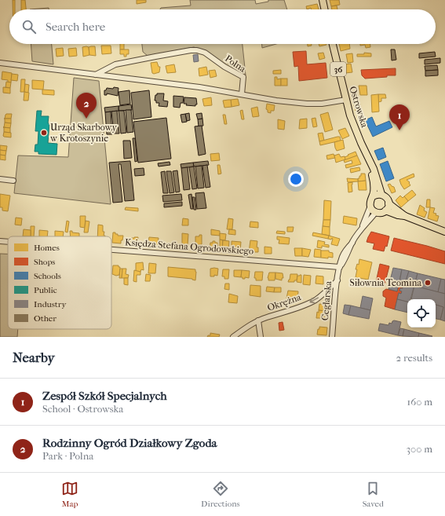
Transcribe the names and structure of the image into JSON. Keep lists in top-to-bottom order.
{
  "streets": {
    "main road": ["36", "Ostrowska"],
    "street": [
      "Polna",
      "Księdza Stefana Ogrodowskiego",
      "Ceglarska",
      "Okrężna"
    ]
  },
  "crossings": [
    ["36", "Ostrowska"],
    ["36", "Ceglarska"],
    ["Ostrowska", "Ceglarska"],
    ["Księdza Stefana Ogrodowskiego", "Ceglarska"],
    ["Ceglarska", "Okrężna"]
  ],
  "one_way": ["Okrężna"],
  "places": ["Urząd Skarbowy w Krotoszynie", "Siłownia Teomina"],
  "legend": [
    "Homes",
    "Shops",
    "Schools",
    "Public",
    "Industry",
    "Other"
  ],
  "page": {
    "search": "Search here",
    "pins": ["2", "1"],
    "heading": ["Nearby", "2 results"],
    "list": [
      {
        "mark": "1",
        "name": "Zespół Szkół Specjalnych",
        "note": "School · Ostrowska",
        "value": "160 m"
      },
      {
        "mark": "2",
        "name": "Rodzinny Ogród Działkowy Zgoda",
        "note": "Park · Polna",
        "value": "300 m"
      }
    ],
    "nav": ["Map", "Directions", "Saved"]
  }
}
